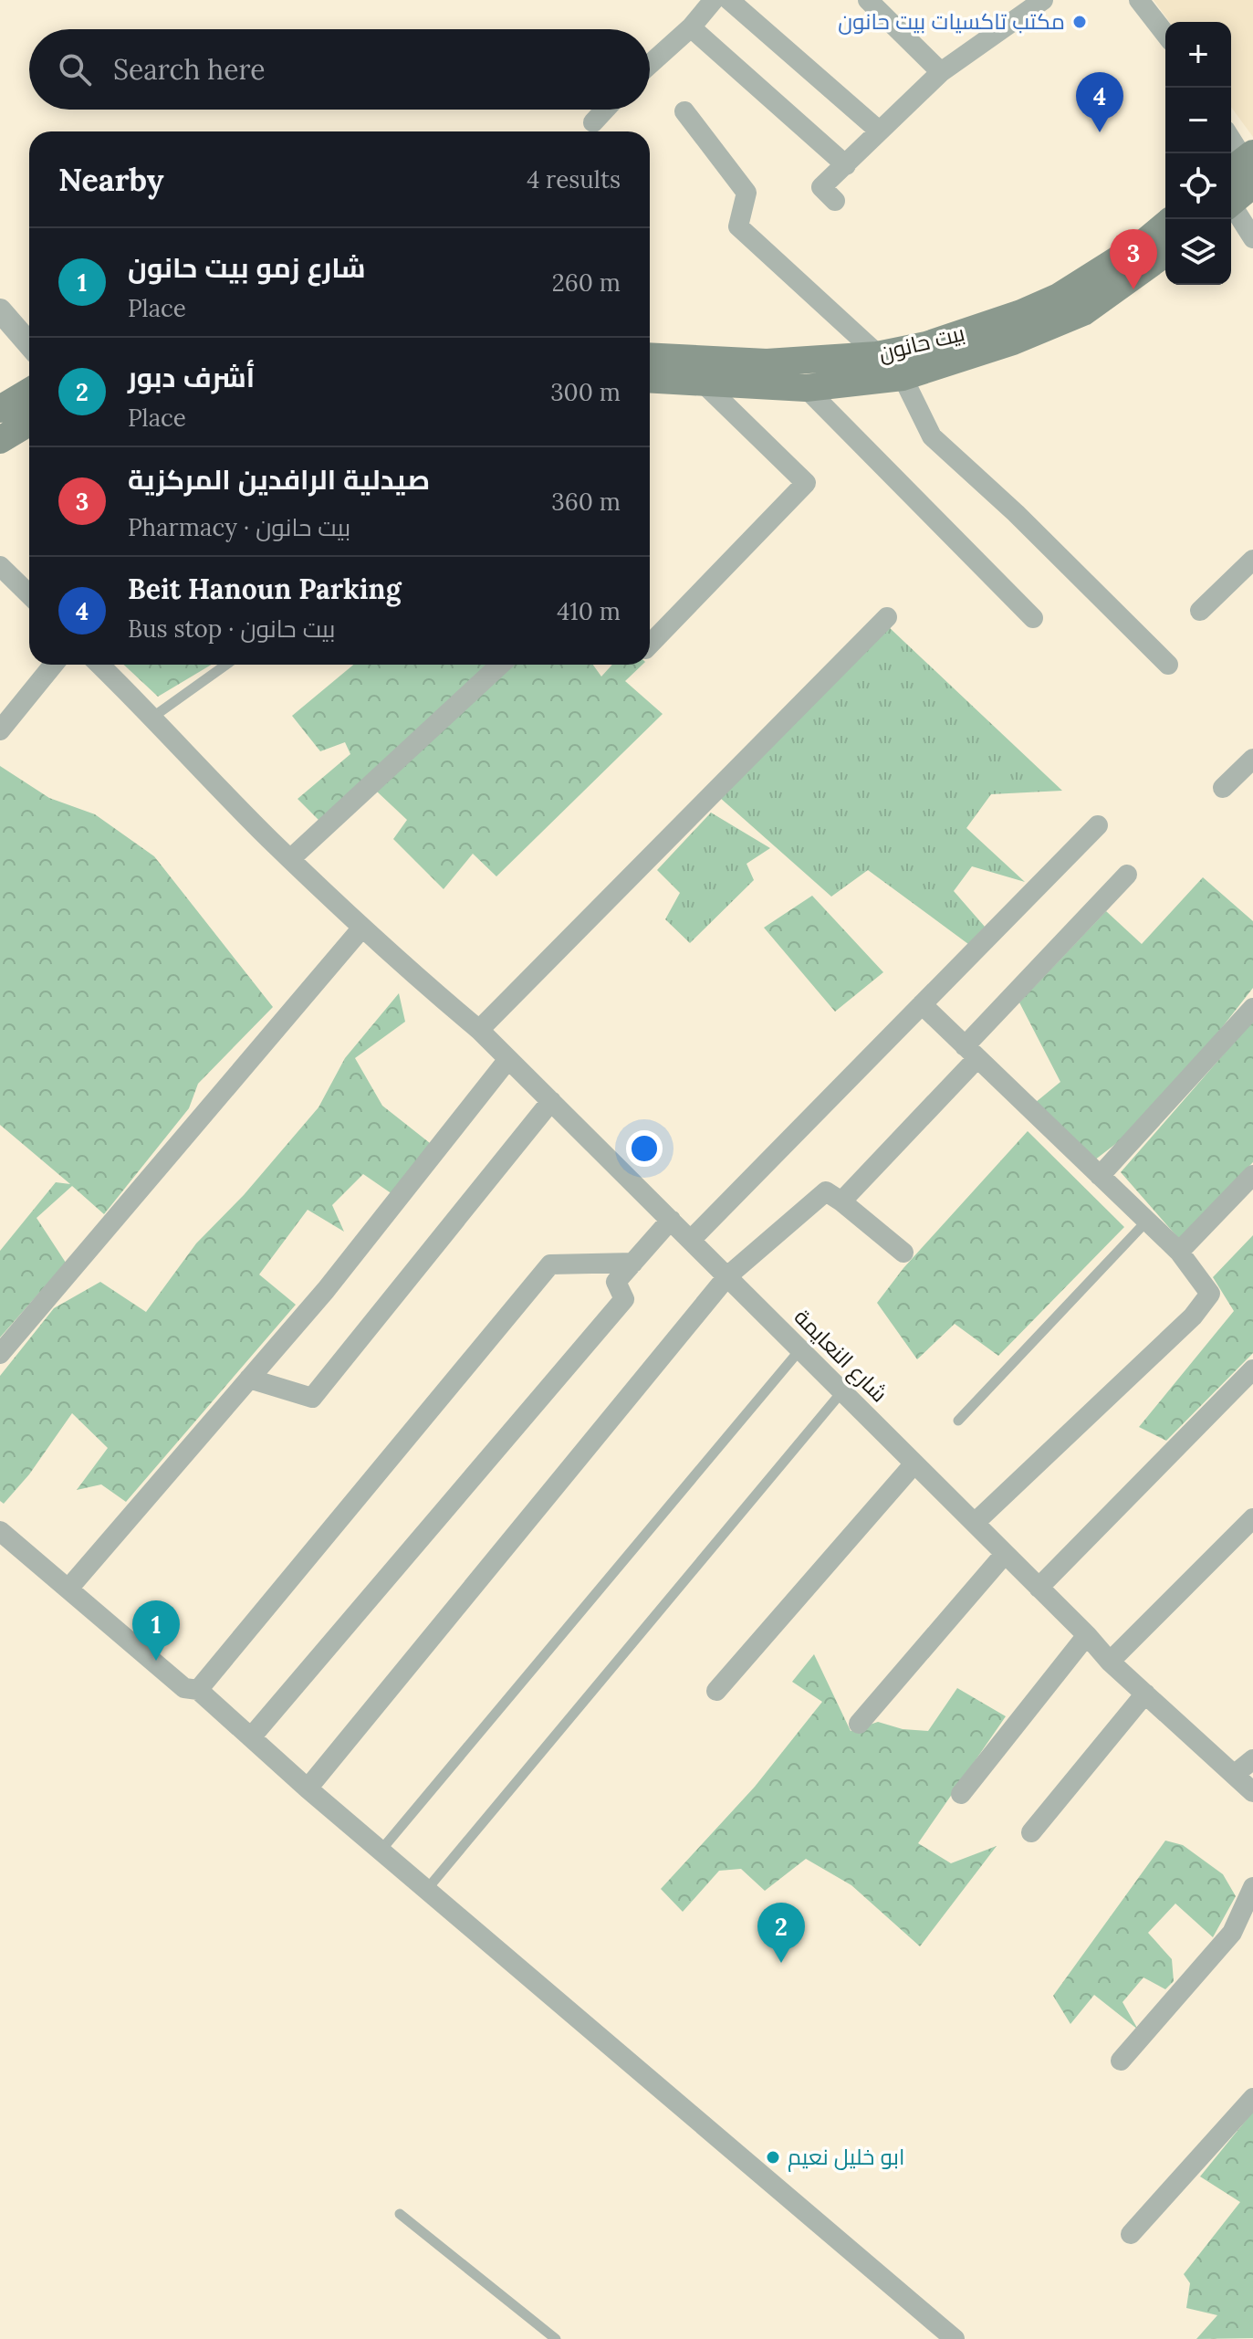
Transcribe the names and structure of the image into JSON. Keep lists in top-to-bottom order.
{
  "streets": {
    "main road": ["بيت حانون"],
    "street": ["شارع النعايمة"]
  },
  "places": ["مكتب تاكسيات بيت حانون", "ابو خليل نعيم"],
  "page": {
    "map_buttons": ["+", "−"],
    "search": "Search here",
    "pins": [
      "4",
      "3",
      "1",
      "2"
    ],
    "heading": ["Nearby", "4 results"],
    "list": [
      {
        "mark": "1",
        "name": "شارع زمو بيت حانون",
        "note": "Place",
        "value": "260 m"
      },
      {
        "mark": "2",
        "name": "أشرف دبور",
        "note": "Place",
        "value": "300 m"
      },
      {
        "mark": "3",
        "name": "صيدلية الرافدين المركزية",
        "note": "Pharmacy · بيت حانون",
        "value": "360 m"
      },
      {
        "mark": "4",
        "name": "Beit Hanoun Parking",
        "note": "Bus stop · بيت حانون",
        "value": "410 m"
      }
    ]
  }
}
